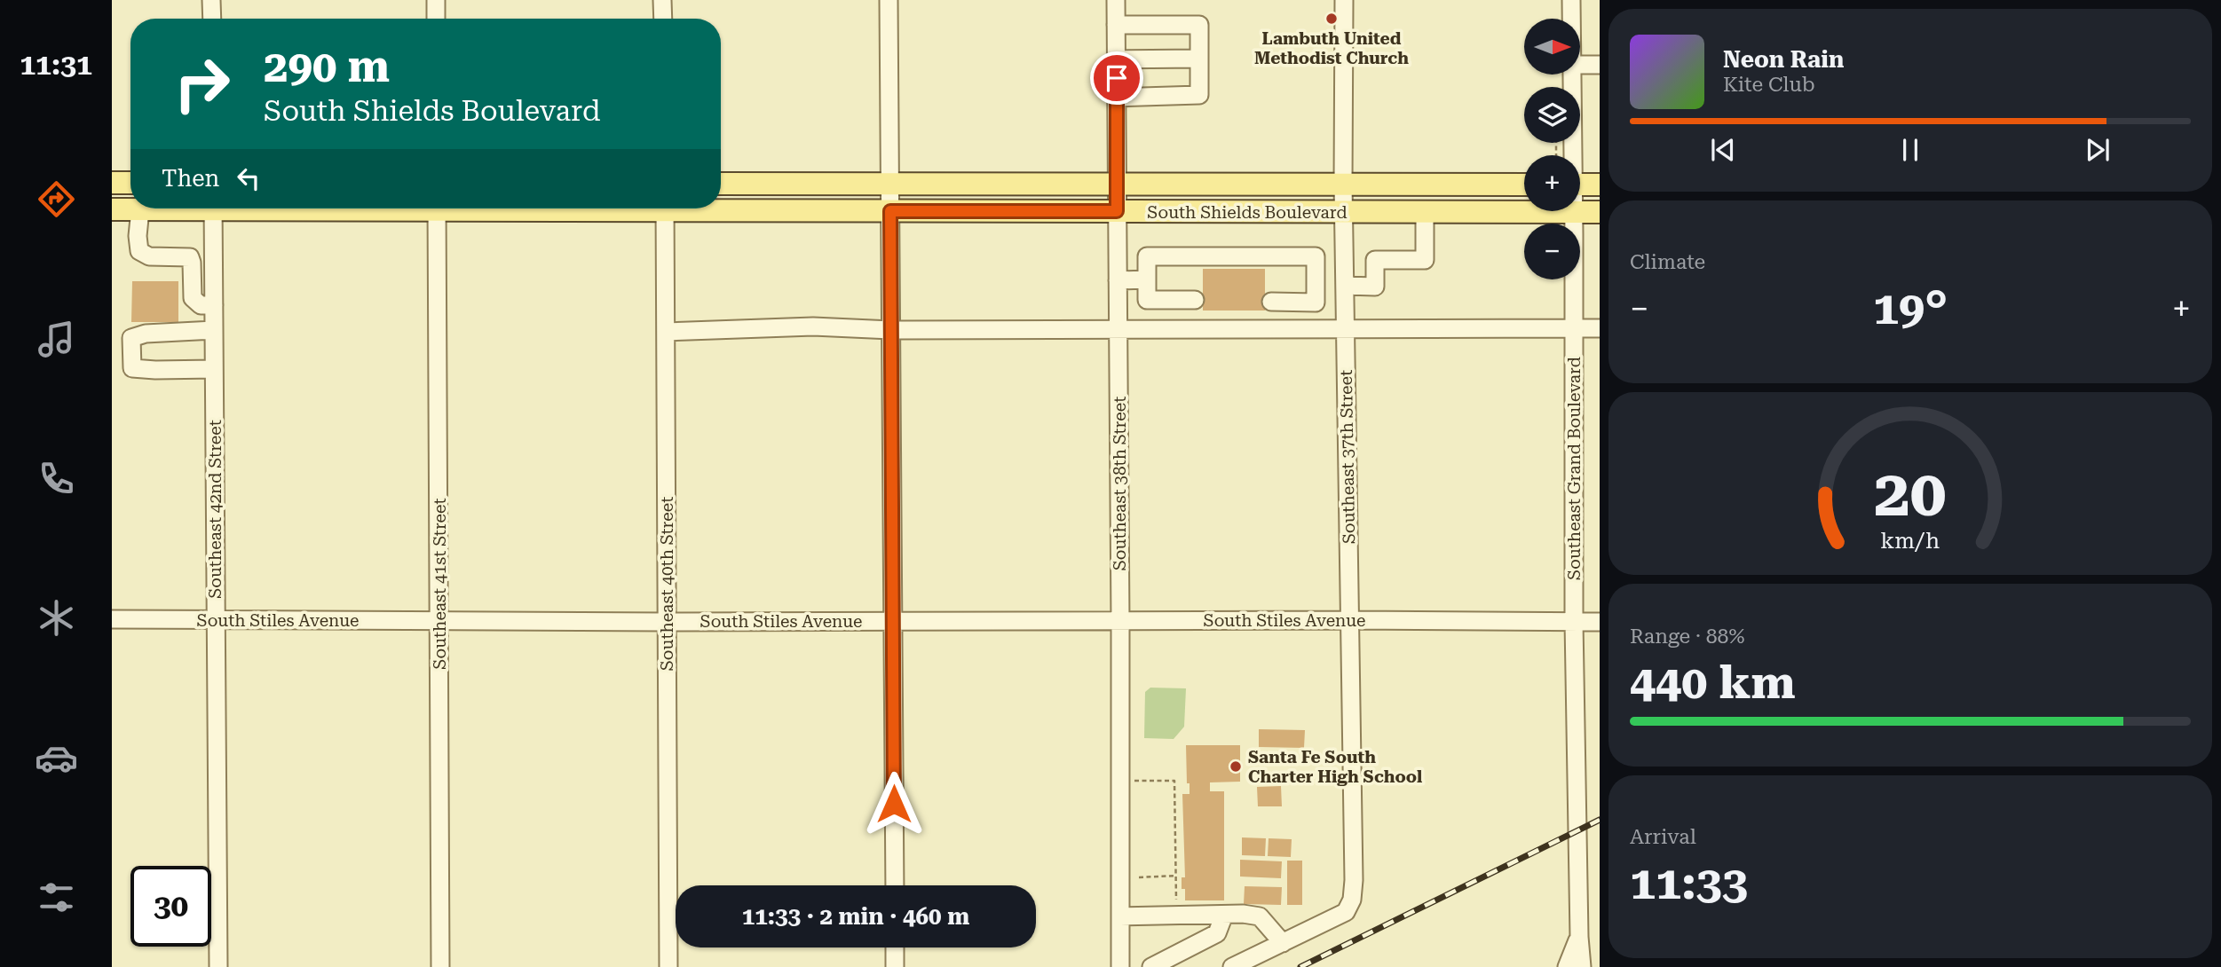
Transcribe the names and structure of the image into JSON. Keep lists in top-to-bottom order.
{
  "streets": {
    "main road": ["South Shields Boulevard"],
    "street": [
      "Southeast 37th Street",
      "Southeast Grand Boulevard",
      "Southeast 38th Street",
      "Southeast 42nd Street",
      "Southeast 41st Street",
      "Southeast 40th Street",
      "South Stiles Avenue"
    ]
  },
  "crossings": [
    ["South Shields Boulevard", "Southeast 37th Street"],
    ["South Shields Boulevard", "Southeast Grand Boulevard"],
    ["South Shields Boulevard", "Southeast 38th Street"],
    ["Southeast 37th Street", "South Stiles Avenue"],
    ["Southeast Grand Boulevard", "South Stiles Avenue"],
    ["Southeast 38th Street", "South Stiles Avenue"],
    ["Southeast 42nd Street", "South Stiles Avenue"],
    ["Southeast 41st Street", "South Stiles Avenue"],
    ["Southeast 40th Street", "South Stiles Avenue"]
  ],
  "places": ["Lambuth United Methodist Church", "Santa Fe South Charter High School"],
  "north": "right",
  "page": {
    "tabs": "11:31",
    "map_buttons": ["+", "−"],
    "turn": ["290 m", "South Shields Boulevard"],
    "song": ["Neon Rain", "Kite Club"],
    "then": "Then",
    "tile": [
      "Climate",
      ["Range · 88%", "440 km"],
      ["Arrival", "11:33"]
    ],
    "heat": ["−", "19°", "+"],
    "limit": "30",
    "trip": "11:33 · 2 min · 460 m",
    "gauge": ["20", "km/h"]
  }
}
